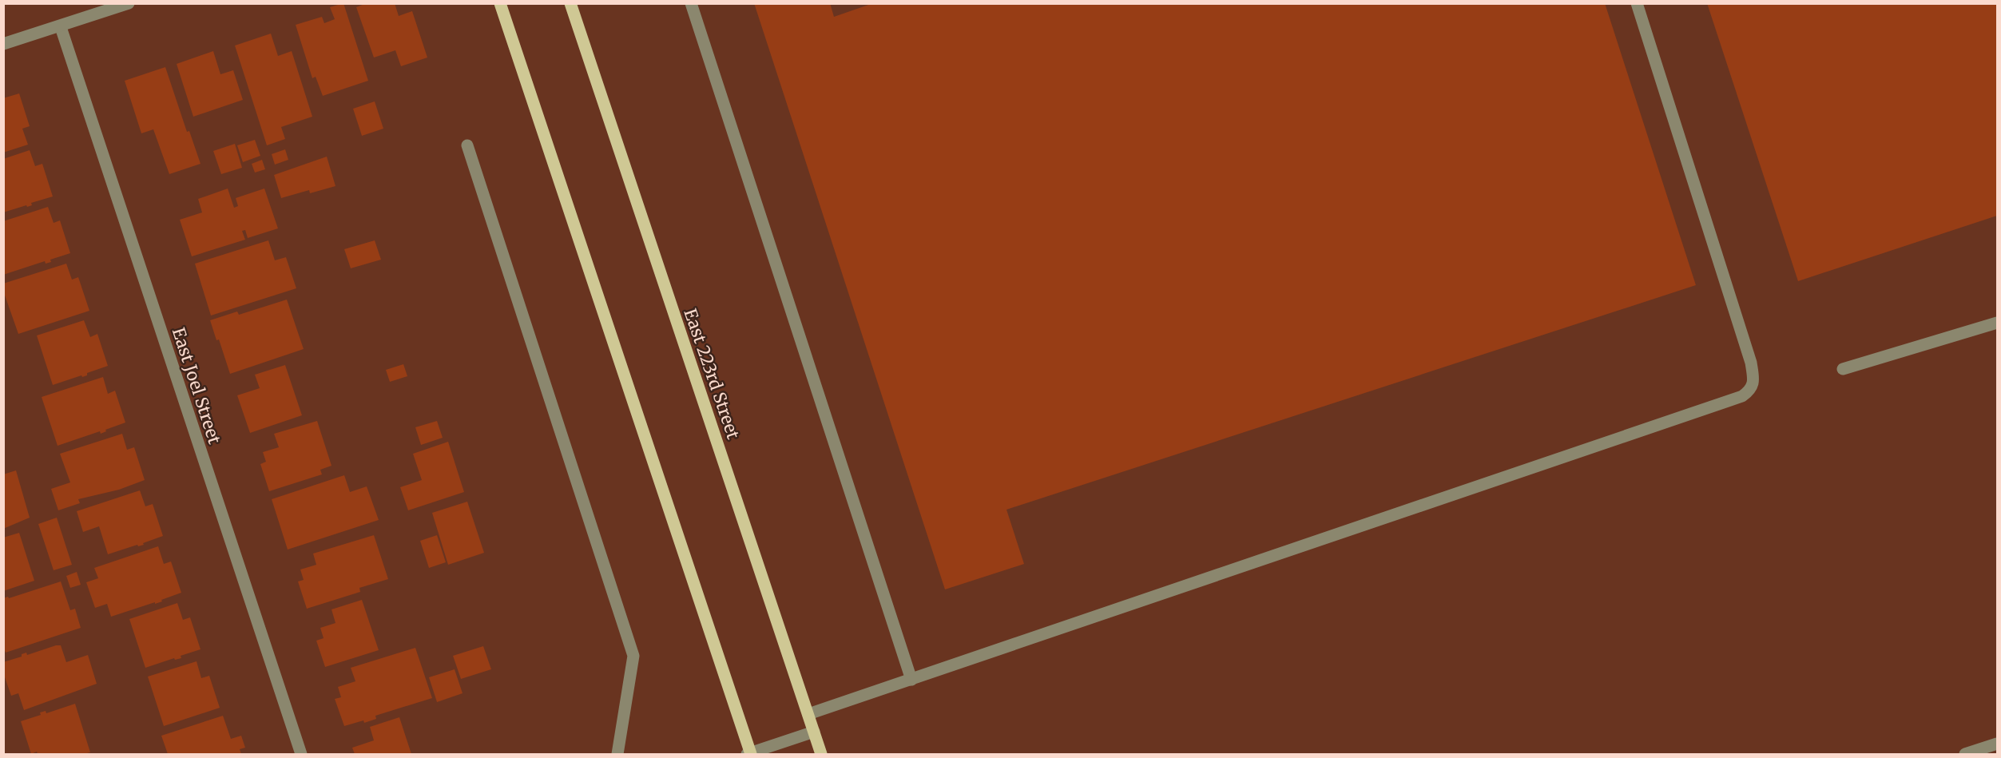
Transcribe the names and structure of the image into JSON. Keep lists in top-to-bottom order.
{
  "streets": {
    "main road": ["East 223rd Street"],
    "street": ["East Joel Street"]
  }
}
